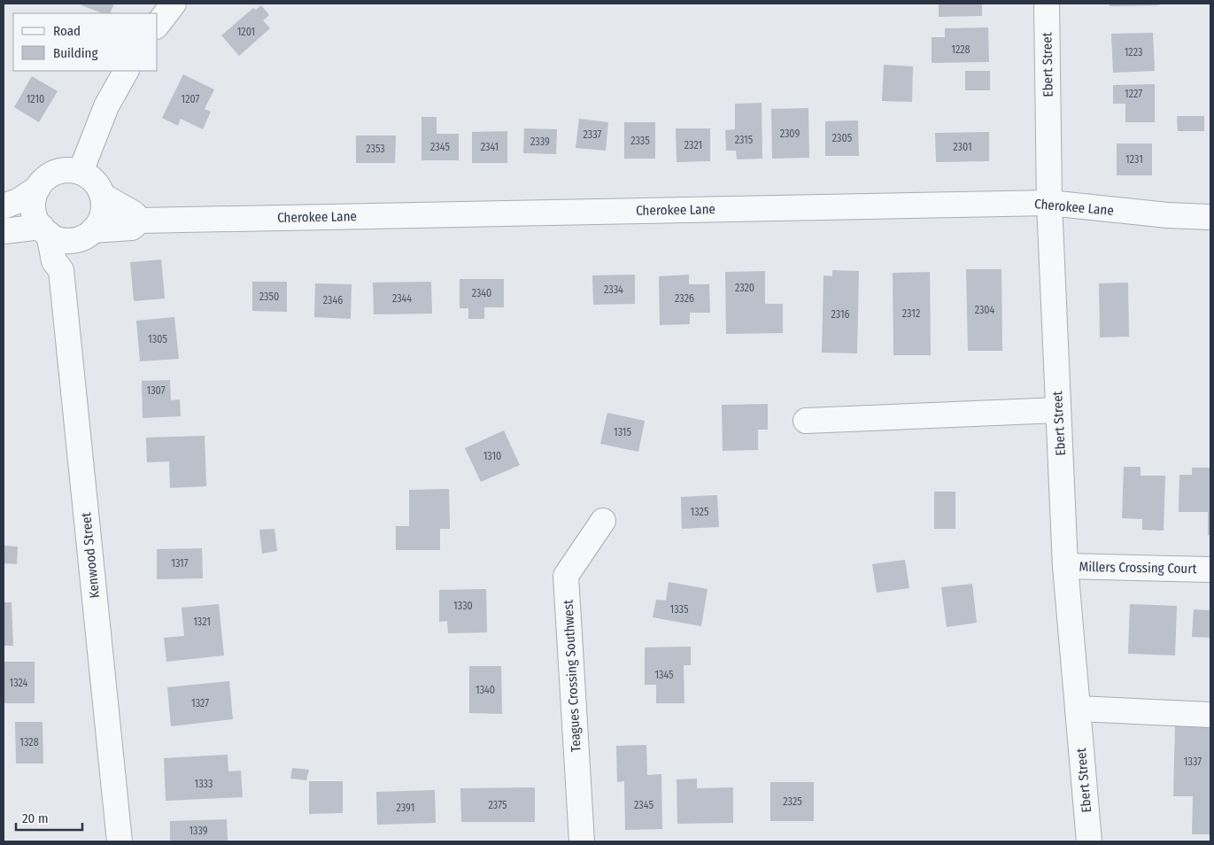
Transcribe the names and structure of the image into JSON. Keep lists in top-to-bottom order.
{
  "streets": {
    "street": [
      "Ebert Street",
      "Cherokee Lane",
      "Kenwood Street",
      "Millers Crossing Court",
      "Teagues Crossing Southwest"
    ]
  },
  "crossings": [
    ["Ebert Street", "Cherokee Lane"],
    ["Ebert Street", "Millers Crossing Court"],
    ["Cherokee Lane", "Kenwood Street"]
  ],
  "house_numbers": [
    "1201",
    "1228",
    "1223",
    "1227",
    "1210",
    "1207",
    "2309",
    "2337",
    "2305",
    "2315",
    "2335",
    "2339",
    "2321",
    "2345",
    "2341",
    "2301",
    "2353",
    "1231",
    "2320",
    "2334",
    "2340",
    "2350",
    "2344",
    "2326",
    "2346",
    "2304",
    "2312",
    "2316",
    "1305",
    "1307",
    "1315",
    "1310",
    "1325",
    "1317",
    "1330",
    "1335",
    "1321",
    "1345",
    "1324",
    "1340",
    "1327",
    "1328",
    "1337",
    "1333",
    "2325",
    "2375",
    "2345",
    "2391",
    "1339"
  ],
  "legend": ["Road", "Building"],
  "scale_bar": "20 m"
}
